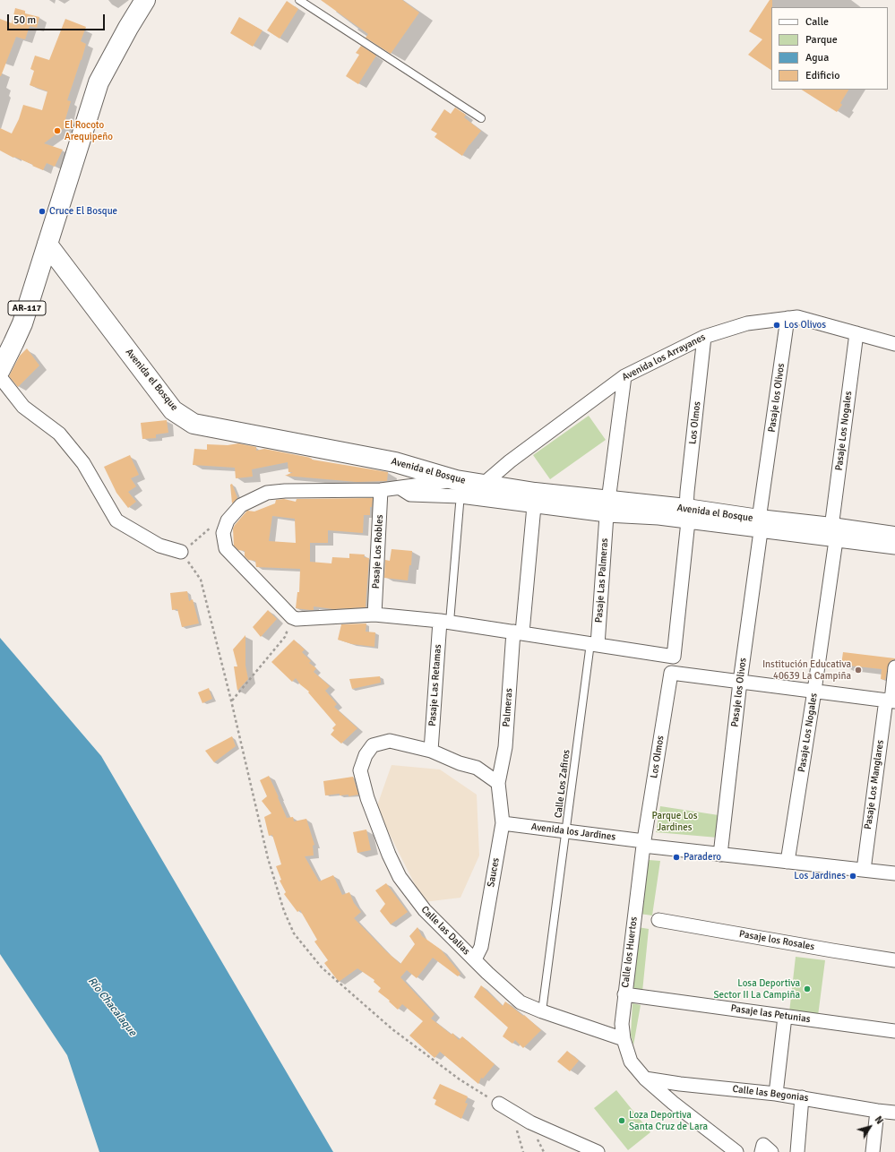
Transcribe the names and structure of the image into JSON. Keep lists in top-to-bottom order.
{
  "streets": {
    "street": [
      "AR-117",
      "Avenida los Arrayanes",
      "Avenida el Bosque",
      "Pasaje los Olivos",
      "Los Olmos",
      "Pasaje Los Nogales",
      "Pasaje Los Robles",
      "Pasaje Las Palmeras",
      "Pasaje Las Retamas",
      "Palmeras",
      "Pasaje Los Manglares",
      "Avenida los Jardines",
      "Sauces",
      "Calle las Dalias",
      "Pasaje los Rosales",
      "Calle los Huertos",
      "Pasaje las Petunias",
      "Calle las Begonias"
    ],
    "lane": ["Calle Los Zafiros"]
  },
  "crossings": [
    ["AR-117", "Avenida el Bosque"],
    ["Avenida los Arrayanes", "Avenida el Bosque"],
    ["Avenida los Arrayanes", "Pasaje los Olivos"],
    ["Avenida los Arrayanes", "Los Olmos"],
    ["Avenida los Arrayanes", "Pasaje Los Nogales"],
    ["Avenida los Arrayanes", "Pasaje Las Palmeras"],
    ["Avenida el Bosque", "Pasaje los Olivos"],
    ["Avenida el Bosque", "Los Olmos"],
    ["Avenida el Bosque", "Pasaje Los Nogales"],
    ["Avenida el Bosque", "Pasaje Las Palmeras"],
    ["Pasaje los Olivos", "Los Olmos"],
    ["Pasaje los Olivos", "Avenida los Jardines"],
    ["Los Olmos", "Pasaje Las Palmeras"],
    ["Los Olmos", "Calle Los Zafiros"],
    ["Los Olmos", "Avenida los Jardines"],
    ["Los Olmos", "Calle los Huertos"],
    ["Pasaje Los Nogales", "Avenida los Jardines"],
    ["Pasaje Las Palmeras", "Calle Los Zafiros"],
    ["Pasaje Las Retamas", "Calle las Dalias"],
    ["Palmeras", "Sauces"],
    ["Calle Los Zafiros", "Avenida los Jardines"],
    ["Calle Los Zafiros", "Calle las Dalias"],
    ["Pasaje Los Manglares", "Avenida los Jardines"],
    ["Avenida los Jardines", "Sauces"],
    ["Avenida los Jardines", "Calle los Huertos"],
    ["Sauces", "Calle las Dalias"],
    ["Calle las Dalias", "Calle los Huertos"],
    ["Calle los Huertos", "Pasaje las Petunias"],
    ["Calle los Huertos", "Calle las Begonias"]
  ],
  "water": ["Río Chacalaque"],
  "parks": ["Parque Los Jardines"],
  "places": [
    "El Rocoto Arequipeño",
    "Cruce El Bosque",
    "Los Olivos",
    "Institución Educativa 40639 La Campiña",
    "Paradero",
    "Los Jardines",
    "Losa Deportiva Sector II La Campiña",
    "Loza Deportiva Santa Cruz de Lara"
  ],
  "legend": [
    "Calle",
    "Parque",
    "Agua",
    "Edificio"
  ],
  "scale_bar": "50 m",
  "north": "top right"
}
